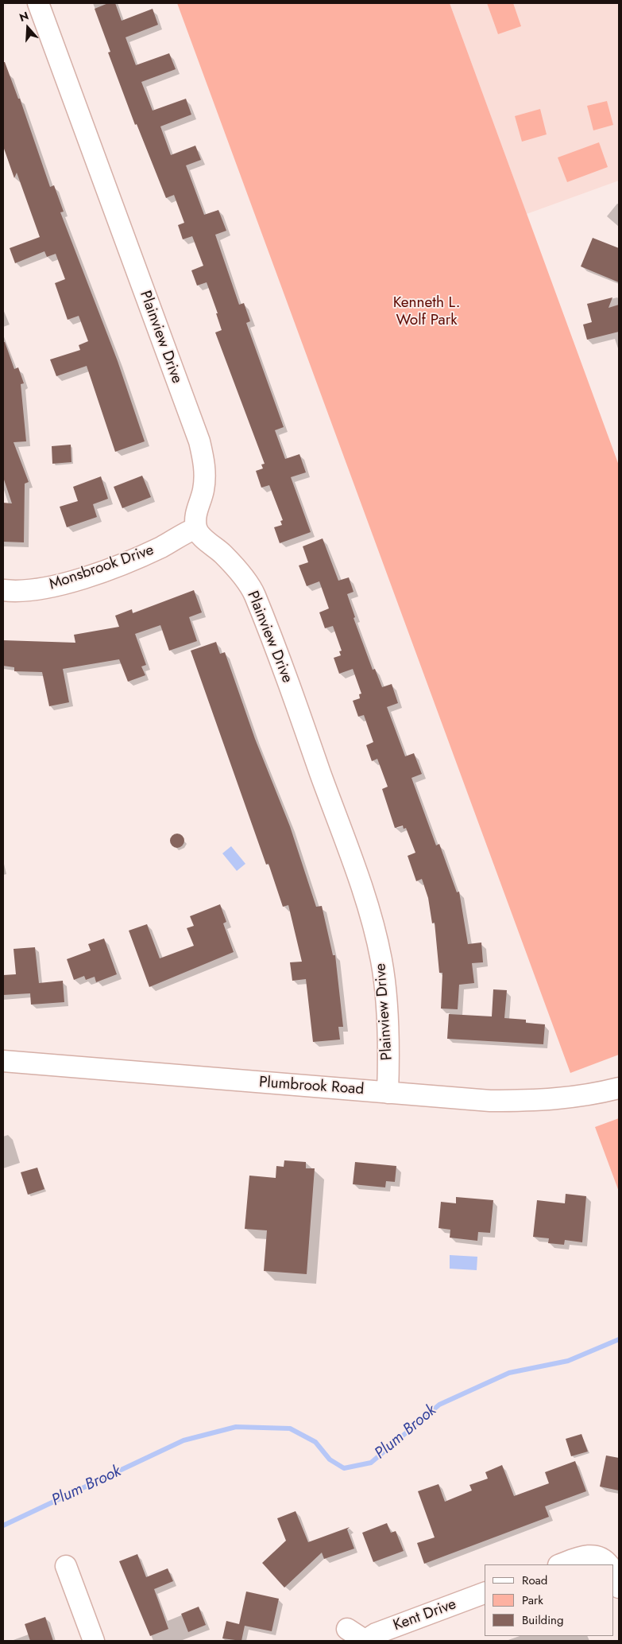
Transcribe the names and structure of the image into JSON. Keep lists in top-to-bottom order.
{
  "streets": {
    "street": [
      "Plainview Drive",
      "Monsbrook Drive",
      "Plumbrook Road",
      "Kent Drive"
    ]
  },
  "crossings": [
    ["Plainview Drive", "Monsbrook Drive"],
    ["Plainview Drive", "Plumbrook Road"]
  ],
  "water": ["Plum Brook"],
  "parks": ["Kenneth L. Wolf Park"],
  "legend": ["Road", "Park", "Building"],
  "north": "top"
}
